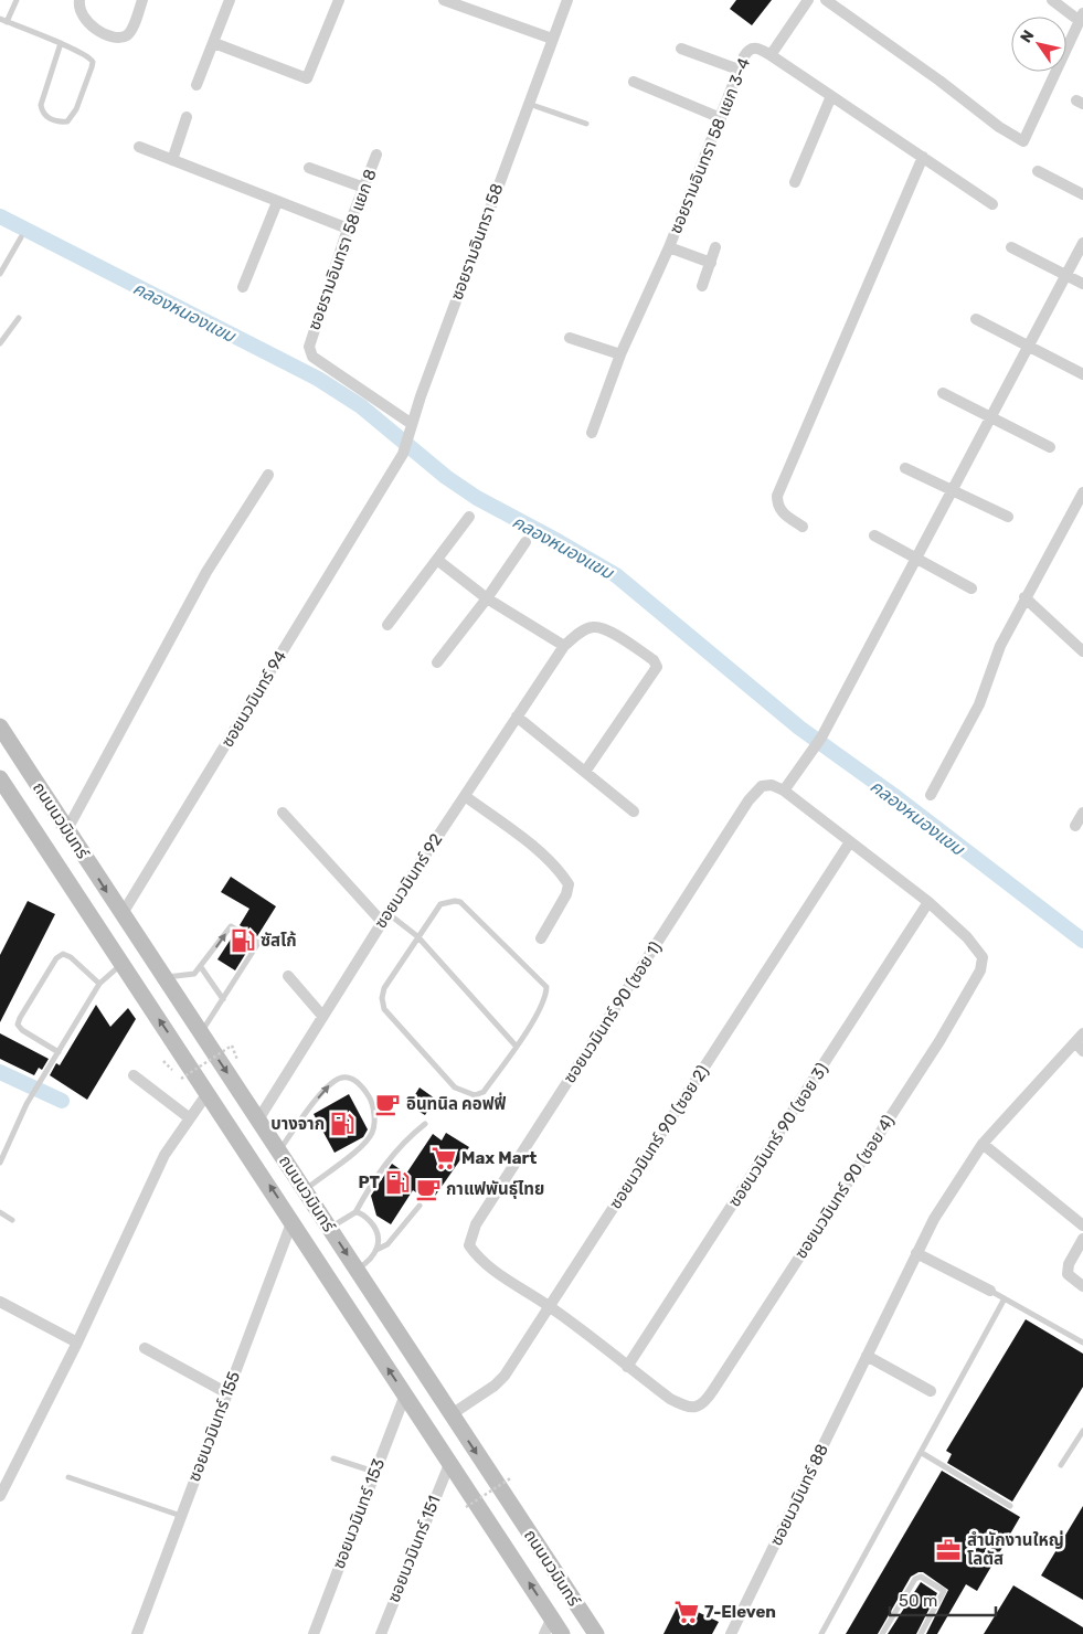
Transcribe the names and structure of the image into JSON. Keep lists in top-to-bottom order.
{
  "streets": {
    "main road": ["ถนนนวมินทร์"],
    "street": [
      "ซอยรามอินทรา 58 แยก 3-4",
      "ซอยรามอินทรา 58",
      "ซอยรามอินทรา 58 แยก 8",
      "ซอยนวมินทร์ 94",
      "ซอยนวมินทร์ 92",
      "ซอยนวมินทร์ 90 (ซอย 1)",
      "ซอยนวมินทร์ 90 (ซอย 3)",
      "ซอยนวมินทร์ 90 (ซอย 2)",
      "ซอยนวมินทร์ 90 (ซอย 4)",
      "ซอยนวมินทร์ 155",
      "ซอยนวมินทร์ 88",
      "ซอยนวมินทร์ 153",
      "ซอยนวมินทร์ 151"
    ]
  },
  "crossings": [
    ["ซอยรามอินทรา 58", "ซอยรามอินทรา 58 แยก 8"],
    ["ซอยรามอินทรา 58", "ซอยนวมินทร์ 94"],
    ["ซอยนวมินทร์ 94", "ถนนนวมินทร์"],
    ["ถนนนวมินทร์", "ซอยนวมินทร์ 92"],
    ["ถนนนวมินทร์", "ซอยนวมินทร์ 90 (ซอย 2)"],
    ["ถนนนวมินทร์", "ซอยนวมินทร์ 155"],
    ["ถนนนวมินทร์", "ซอยนวมินทร์ 153"],
    ["ถนนนวมินทร์", "ซอยนวมินทร์ 151"],
    ["ซอยนวมินทร์ 90 (ซอย 1)", "ซอยนวมินทร์ 90 (ซอย 4)"],
    ["ซอยนวมินทร์ 90 (ซอย 3)", "ซอยนวมินทร์ 90 (ซอย 4)"],
    ["ซอยนวมินทร์ 90 (ซอย 2)", "ซอยนวมินทร์ 90 (ซอย 4)"]
  ],
  "water": ["คลองหนองแขม"],
  "places": {
    "fuel station": ["ซัสโก้", "บางจาก", "PT"],
    "cafe": ["อินทนิล คอฟฟี่", "กาแฟพันธุ์ไทย"],
    "supermarket": ["Max Mart", "7-Eleven"],
    "office": ["สำนักงานใหญ่ โลตัส"]
  },
  "scale_bar": "50 m",
  "north": "top left"
}
